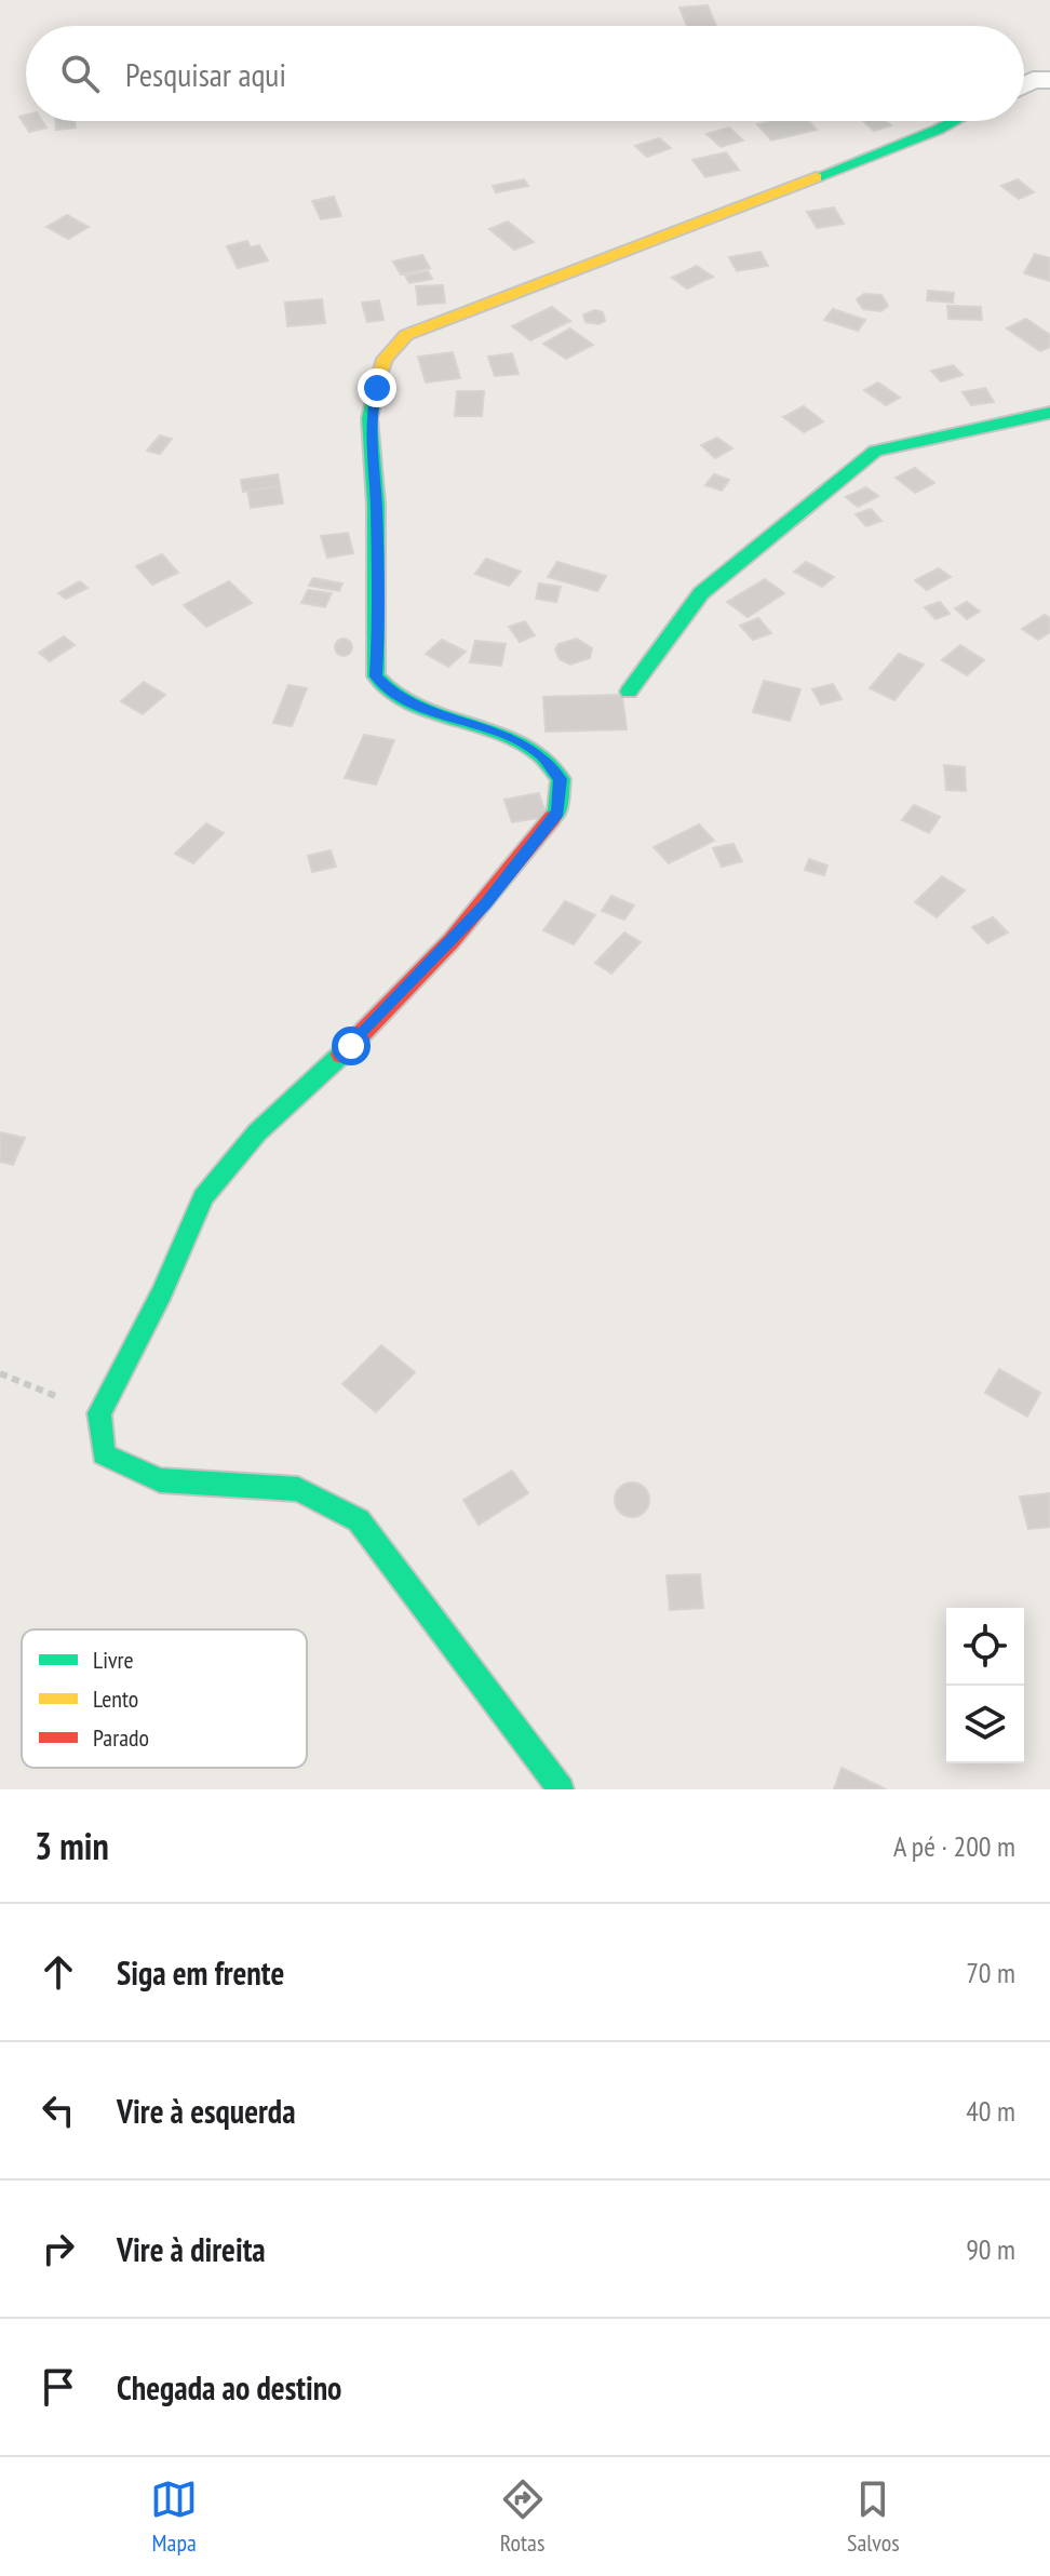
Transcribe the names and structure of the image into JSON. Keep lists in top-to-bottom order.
{
  "legend": ["Livre", "Lento", "Parado"],
  "page": {
    "search": "Pesquisar aqui",
    "heading": ["3 min", "A pé · 200 m"],
    "list": [
      ["Siga em frente", "70 m"],
      ["Vire à esquerda", "40 m"],
      ["Vire à direita", "90 m"],
      "Chegada ao destino"
    ],
    "nav": ["Mapa", "Rotas", "Salvos"]
  }
}
